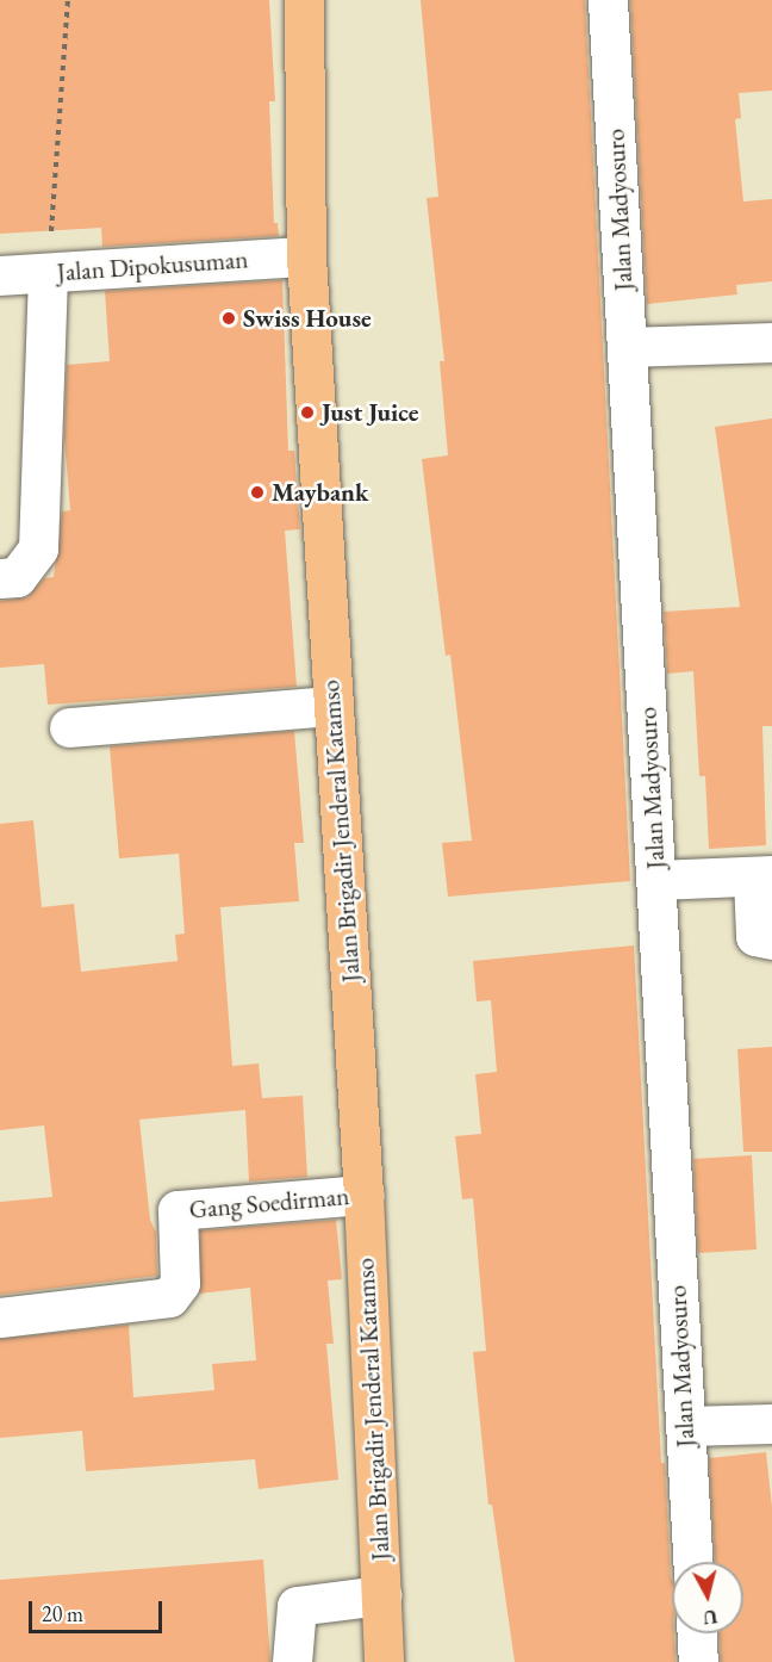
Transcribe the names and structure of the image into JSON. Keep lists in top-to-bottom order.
{
  "streets": {
    "main road": ["Jalan Brigadir Jenderal Katamso"],
    "street": ["Jalan Madyosuro", "Jalan Dipokusuman", "Gang Soedirman"]
  },
  "crossings": [
    ["Jalan Dipokusuman", "Jalan Brigadir Jenderal Katamso"],
    ["Jalan Brigadir Jenderal Katamso", "Gang Soedirman"]
  ],
  "places": ["Swiss House", "Just Juice", "Maybank"],
  "scale_bar": "20 m",
  "north": "bottom"
}
